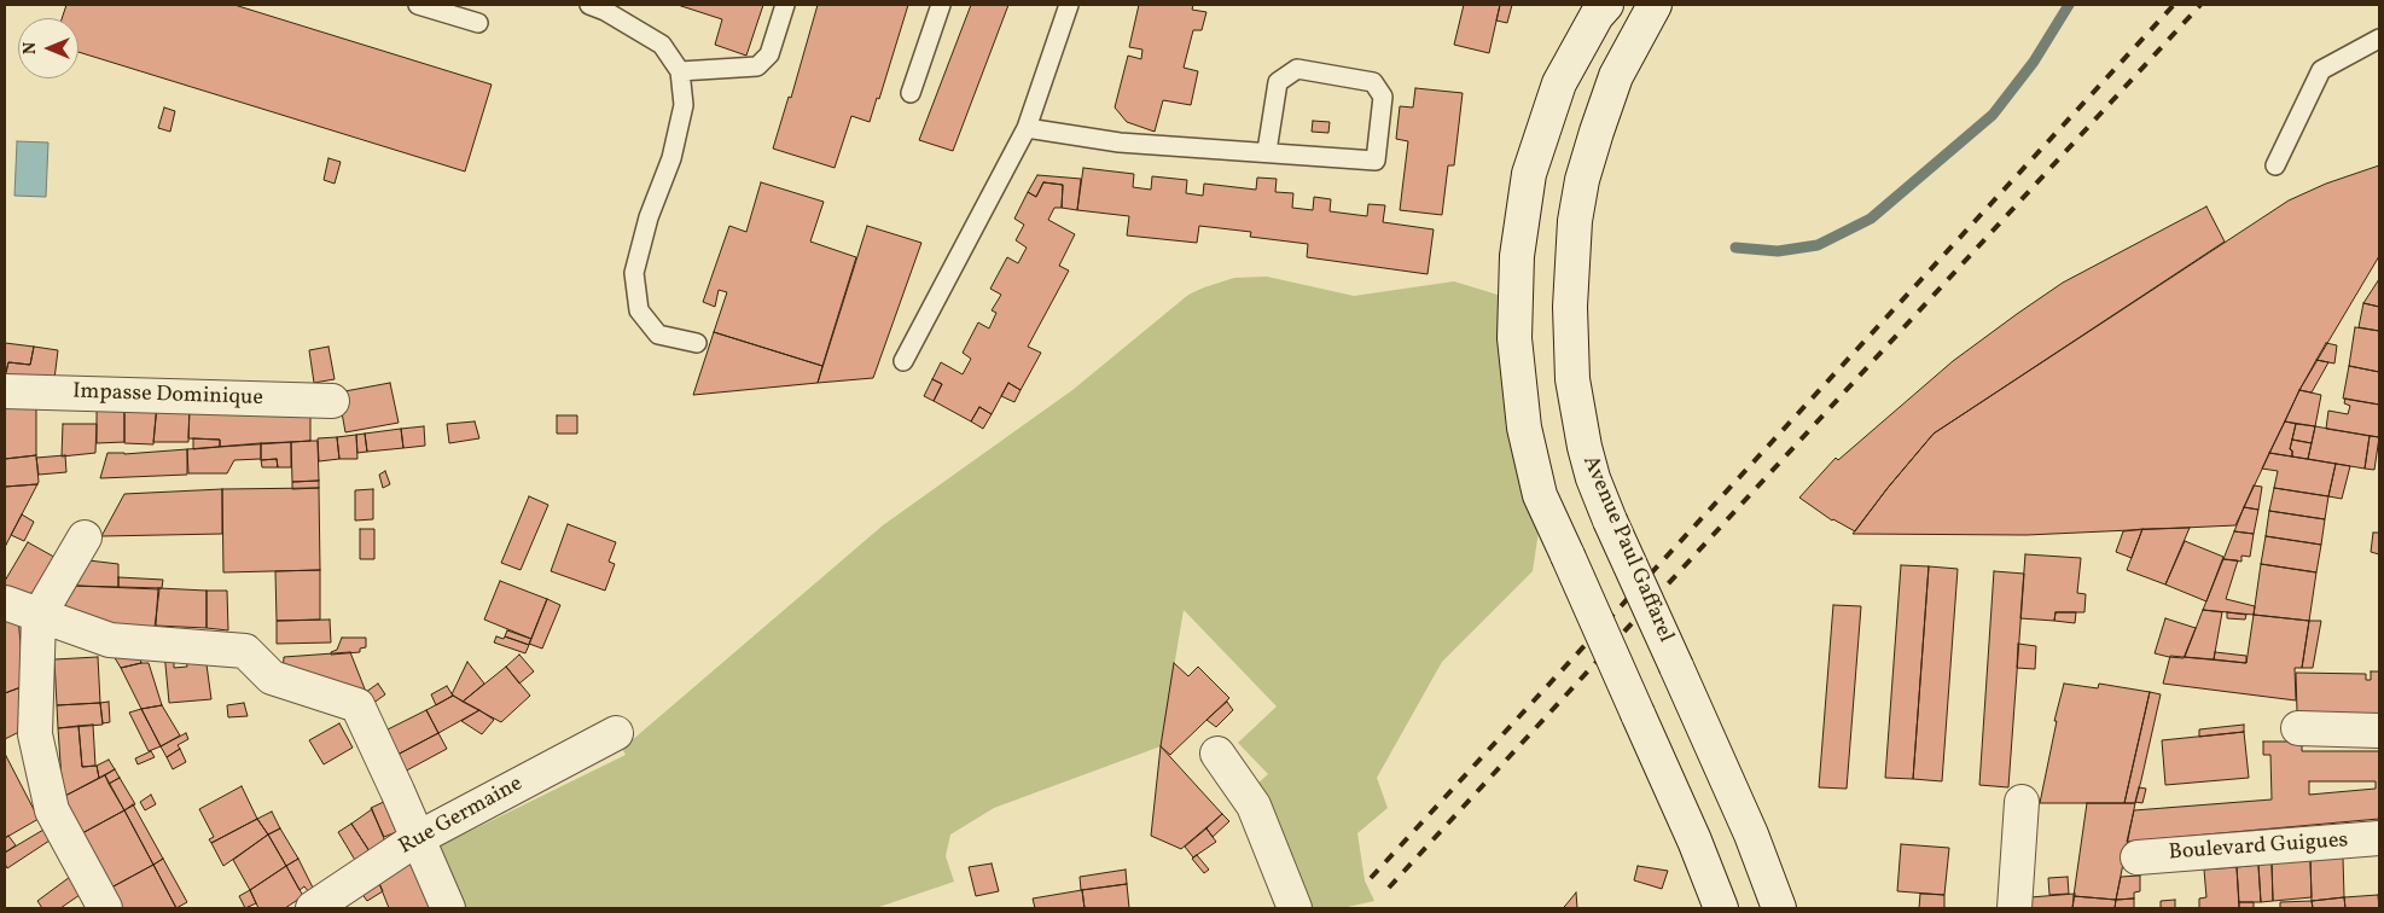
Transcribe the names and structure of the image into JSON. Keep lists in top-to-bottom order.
{
  "streets": {
    "street": [
      "Impasse Dominique",
      "Avenue Paul Gaffarel",
      "Rue Germaine",
      "Boulevard Guigues"
    ]
  },
  "north": "left"
}
